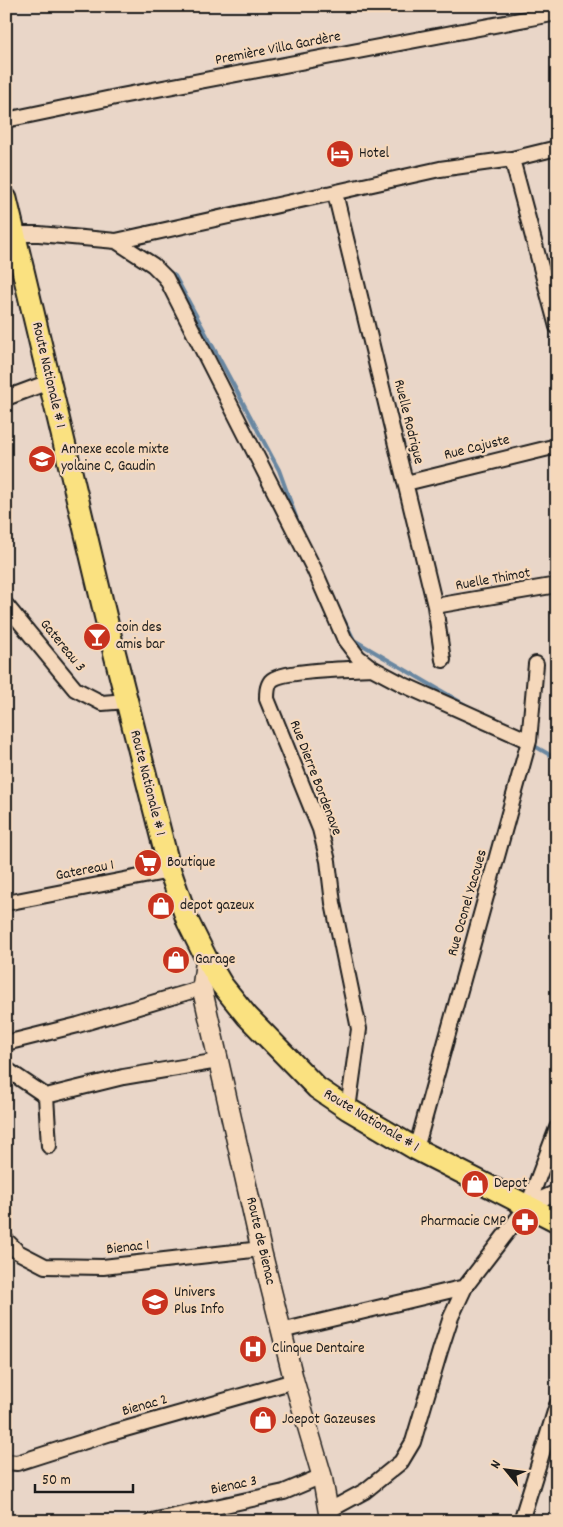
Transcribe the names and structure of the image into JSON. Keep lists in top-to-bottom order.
{
  "streets": {
    "main road": ["Route Nationale # 1", "Route de Bienac"],
    "street": [
      "Première Villa Gardère",
      "Ruelle Rodrigue",
      "Rue Cajuste",
      "Ruelle Thimot",
      "Gatereau 3",
      "Rue Dierre Bordenave",
      "Gatereau 1",
      "Rue Oconel Yacoues",
      "Bienac 1",
      "Bienac 2",
      "Bienac 3"
    ]
  },
  "crossings": [
    ["Route Nationale # 1", "Gatereau 3"],
    ["Route Nationale # 1", "Rue Dierre Bordenave"],
    ["Route Nationale # 1", "Gatereau 1"],
    ["Route Nationale # 1", "Rue Oconel Yacoues"],
    ["Route Nationale # 1", "Route de Bienac"],
    ["Ruelle Rodrigue", "Rue Cajuste"],
    ["Ruelle Rodrigue", "Ruelle Thimot"],
    ["Route de Bienac", "Bienac 1"],
    ["Route de Bienac", "Bienac 2"],
    ["Route de Bienac", "Bienac 3"]
  ],
  "places": {
    "hotel": ["Hotel"],
    "school or university": ["Annexe ecole mixte yolaine C, Gaudin", "Univers Plus Info"],
    "bar": ["coin des amis bar"],
    "supermarket": ["Boutique"],
    "shop": [
      "depot gazeux",
      "Garage",
      "Depot",
      "Joepot Gazeuses"
    ],
    "pharmacy": ["Pharmacie CMP"],
    "hospital": ["Clinque Dentaire"]
  },
  "scale_bar": "50 m",
  "north": "top left"
}
